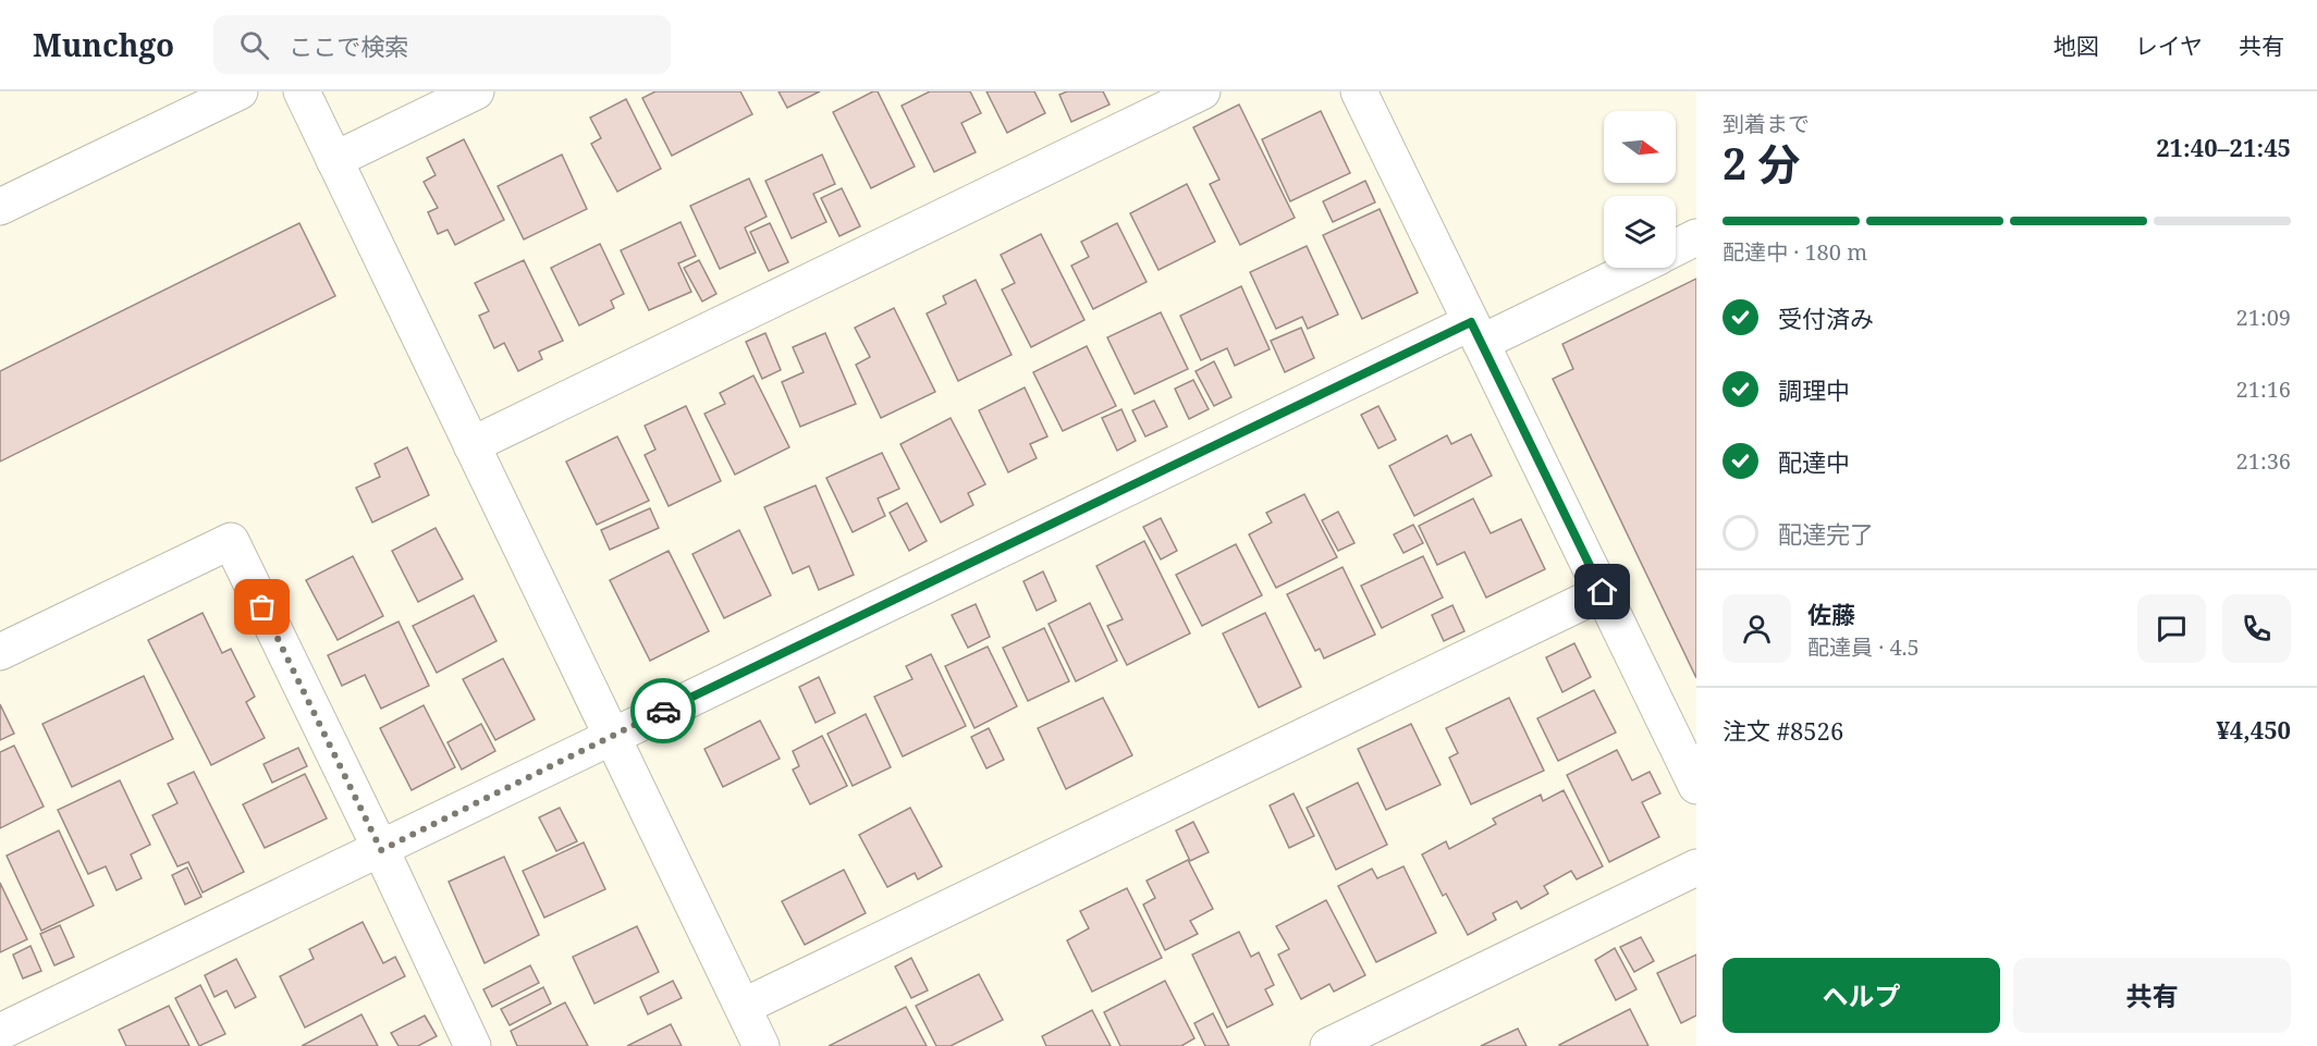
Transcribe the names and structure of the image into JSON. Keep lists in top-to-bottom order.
{
  "north": "right",
  "page": {
    "header": "Munchgo",
    "search": "ここで検索",
    "nav": ["地図", "レイヤ", "共有"],
    "heading": ["2 分", "到着まで", "21:40–21:45"],
    "panel": [
      "佐藤",
      "配達員 · 4.5",
      "注文 #8526",
      "¥4,450"
    ],
    "bar": "配達中 · 180 m",
    "list": [
      ["受付済み", "21:09"],
      ["調理中", "21:16"],
      ["配達中", "21:36"],
      "配達完了"
    ],
    "buttons": ["ヘルプ", "共有"]
  }
}
